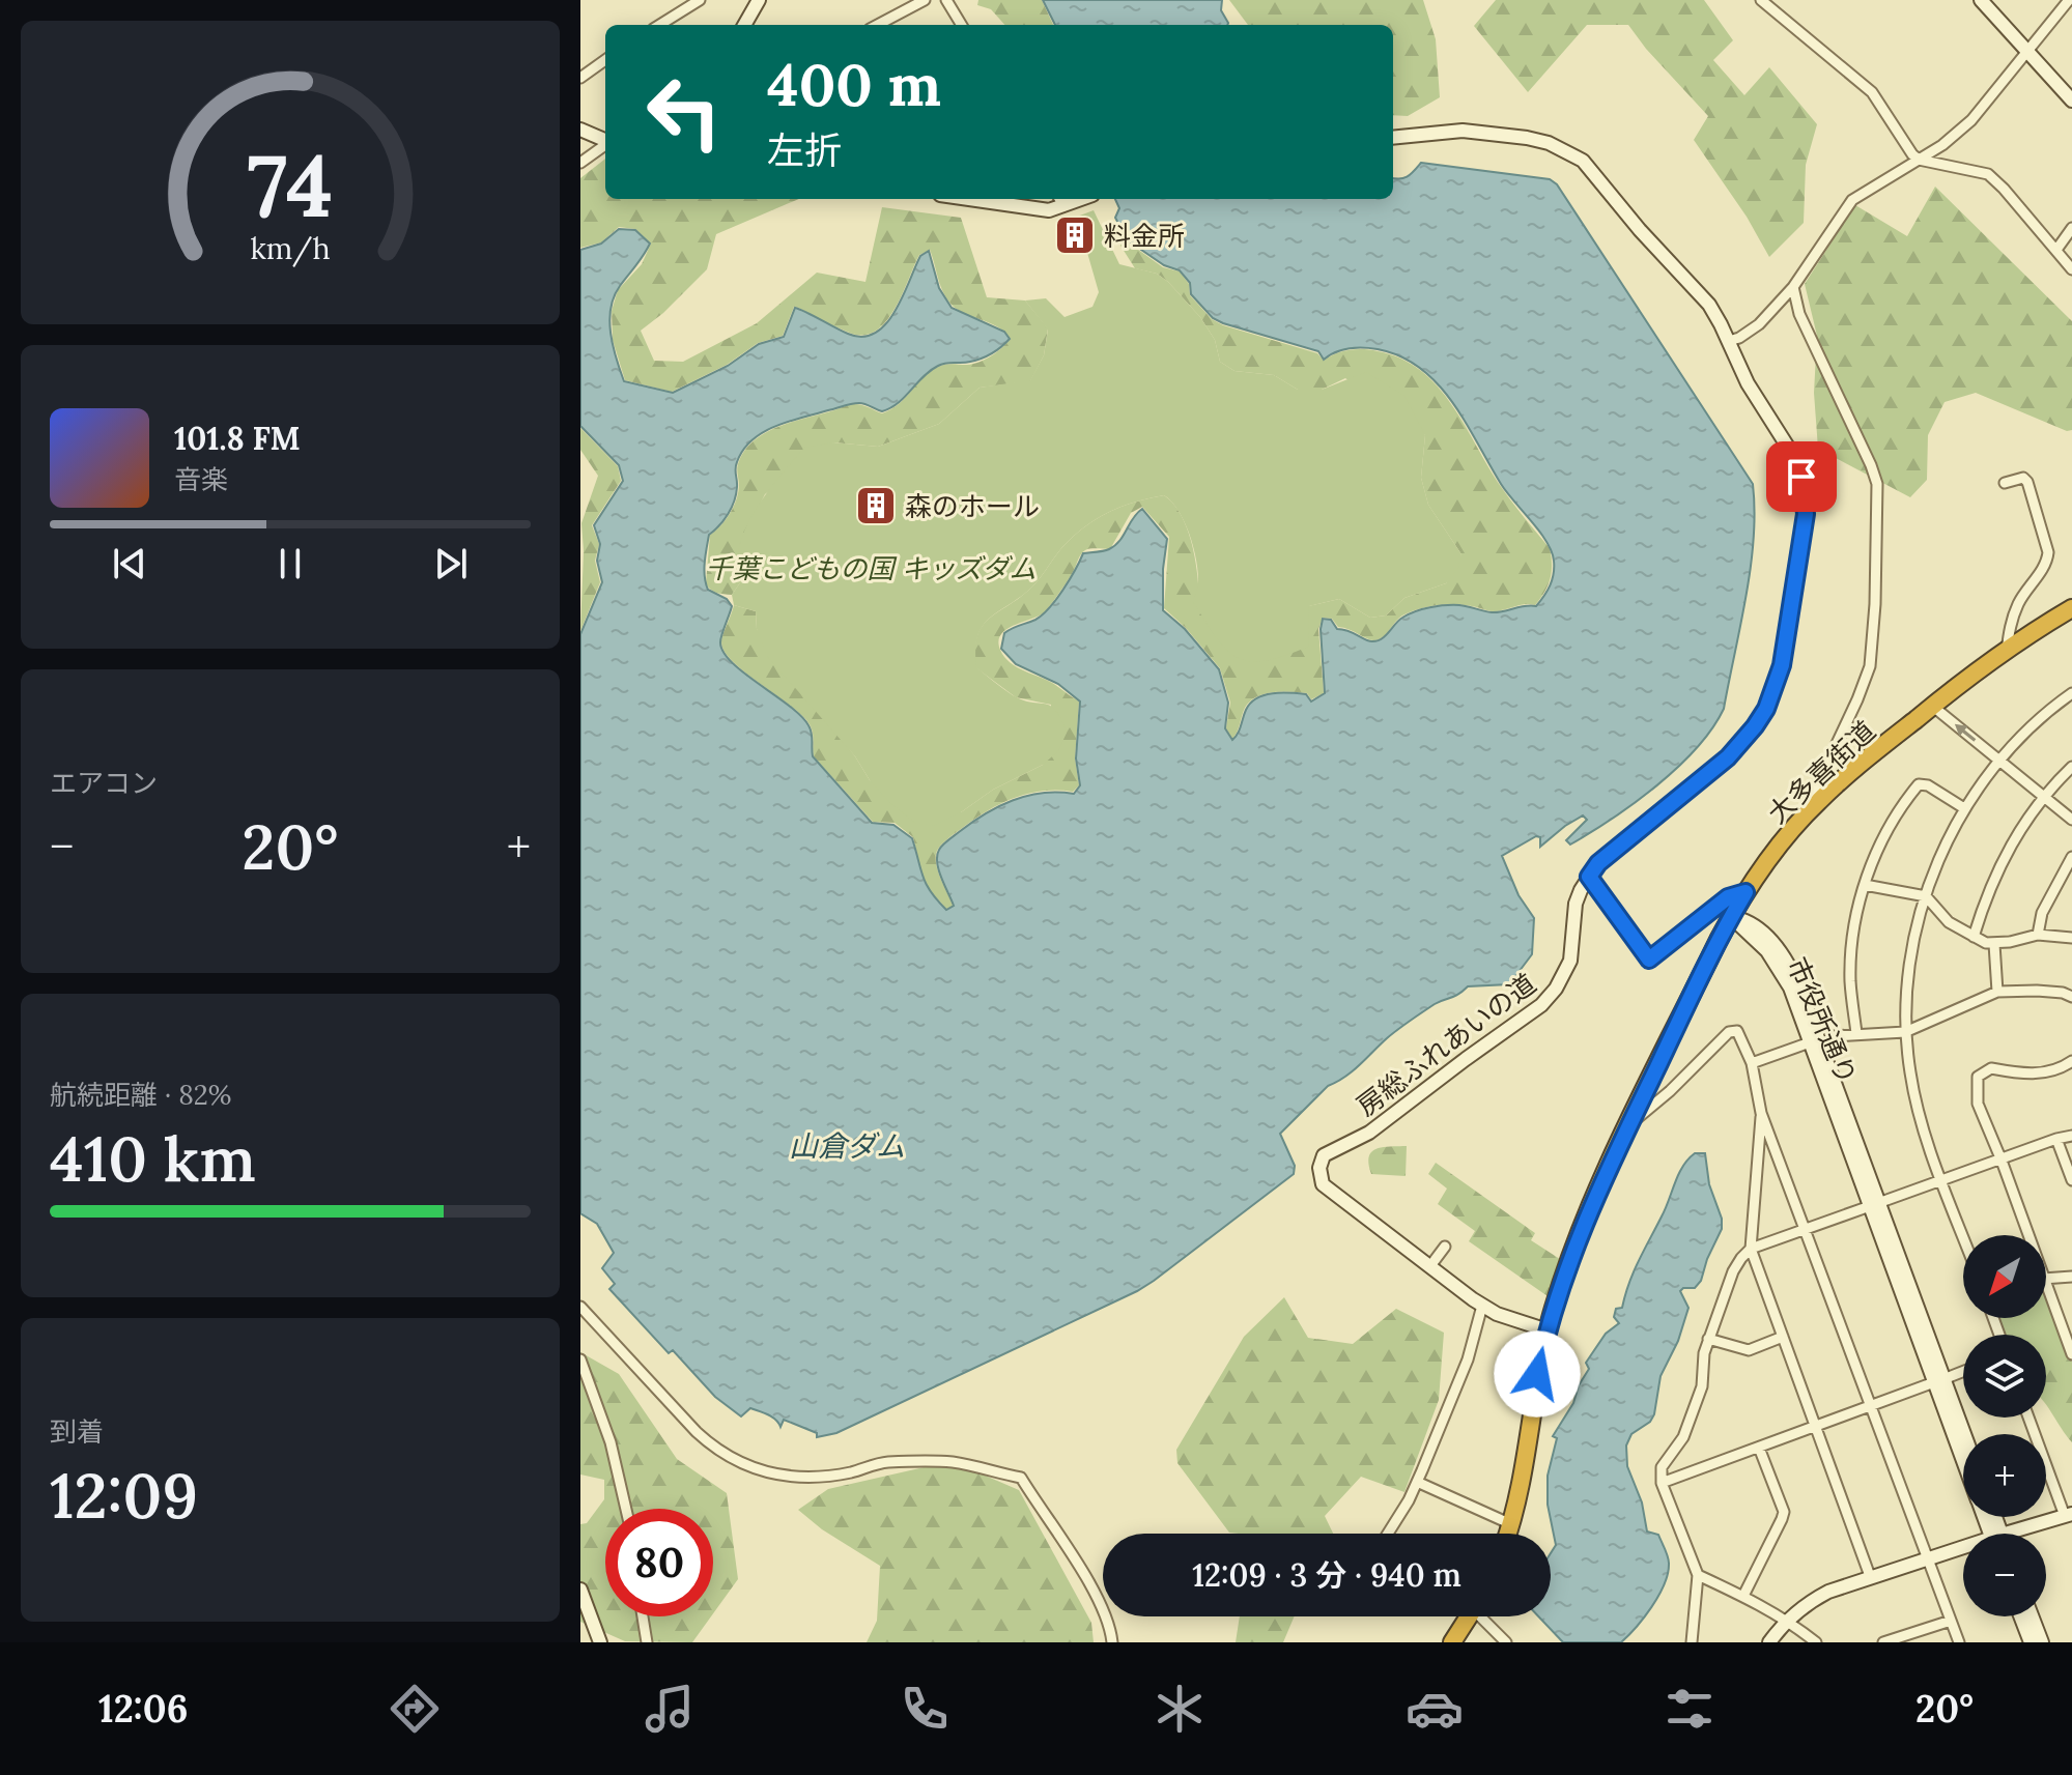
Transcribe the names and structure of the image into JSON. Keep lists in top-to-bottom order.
{
  "streets": {
    "highway": ["大多喜街道"],
    "street": ["市役所通り", "房総ふれあいの道"]
  },
  "crossings": [
    ["大多喜街道", "市役所通り"],
    ["大多喜街道", "房総ふれあいの道"]
  ],
  "water": ["山倉ダム"],
  "parks": ["千葉こどもの国 キッズダム"],
  "places": {
    "building": ["料金所", "森のホール"]
  },
  "north": "bottom left",
  "page": {
    "turn": ["400 m", "左折"],
    "song": ["101.8 FM", "音楽"],
    "tile": [
      "エアコン",
      ["航続距離 · 82%", "410 km"],
      ["到着", "12:09"]
    ],
    "heat": ["−", "20°", "+"],
    "map_buttons": ["+", "−"],
    "limit": "80",
    "trip": "12:09 · 3 分 · 940 m",
    "tabs": ["12:06", "20°"],
    "gauge": ["74", "km/h"]
  }
}
